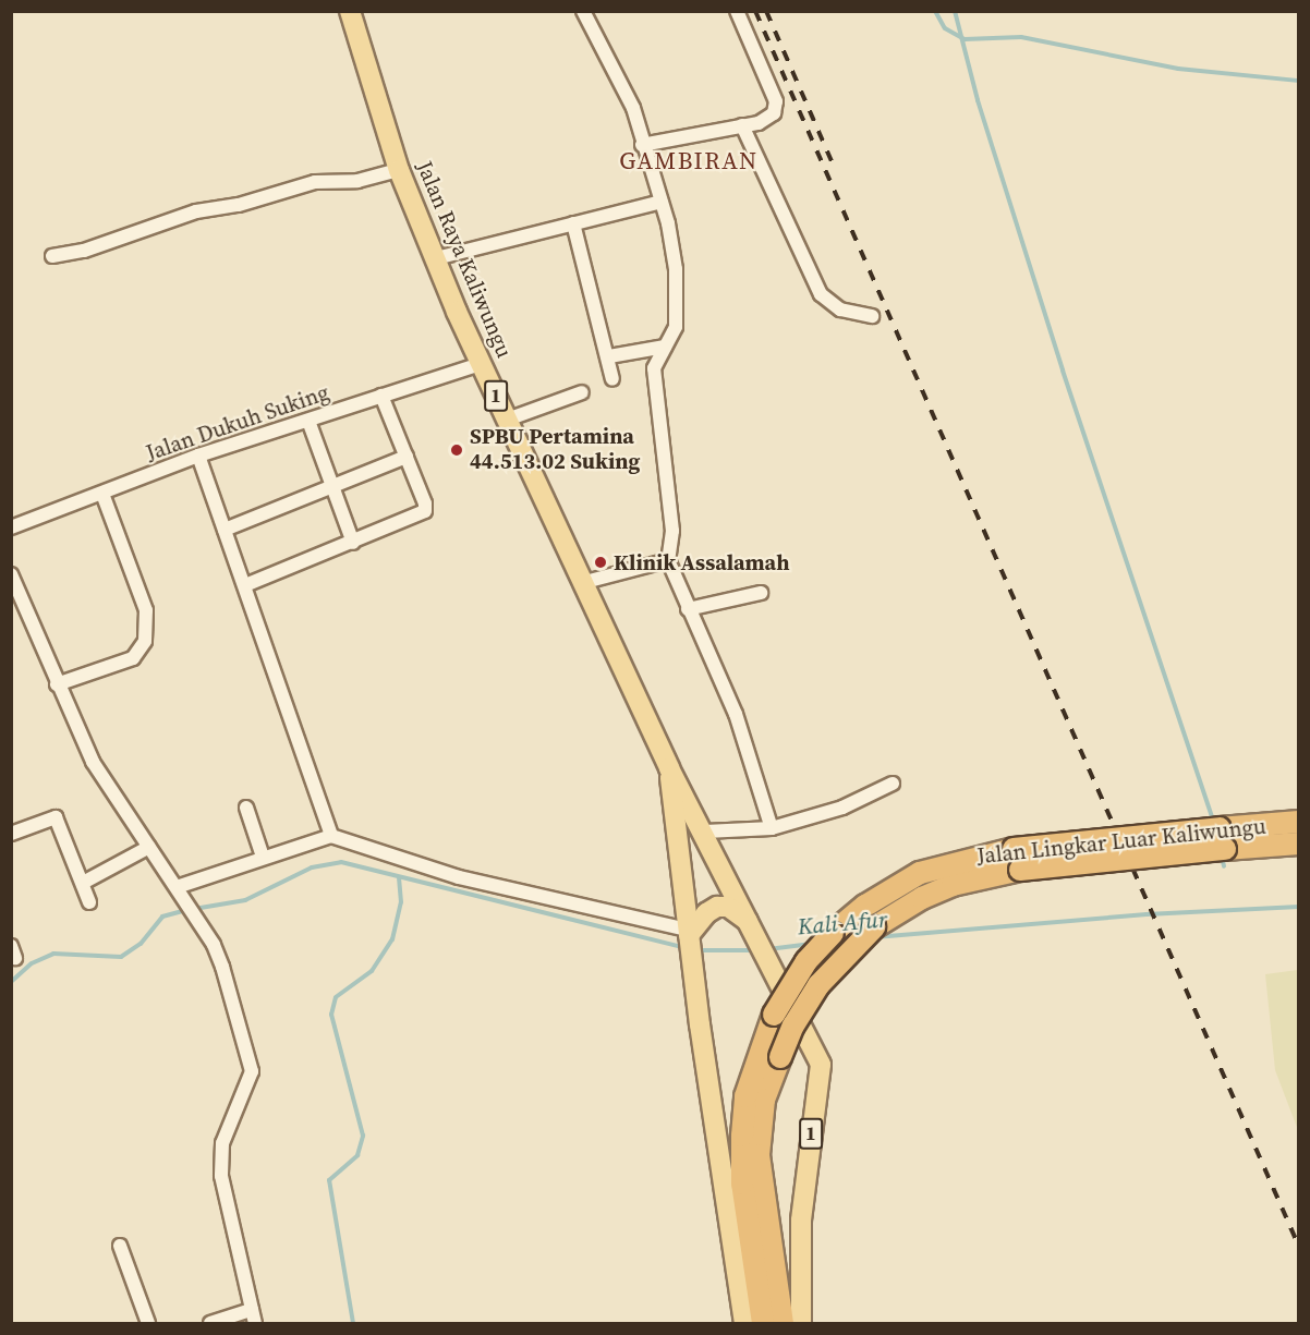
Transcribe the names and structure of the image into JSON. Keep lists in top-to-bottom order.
{
  "streets": {
    "highway": ["Jalan Lingkar Luar Kaliwungu"],
    "main road": ["Jalan Raya Kaliwungu", "1"],
    "street": ["Jalan Dukuh Suking"]
  },
  "crossings": [
    ["Jalan Raya Kaliwungu", "1"],
    ["Jalan Raya Kaliwungu", "Jalan Dukuh Suking"]
  ],
  "districts": ["GAMBIRAN"],
  "water": ["Kali Afur"],
  "places": ["SPBU Pertamina 44.513.02 Suking", "Klinik Assalamah"]
}
